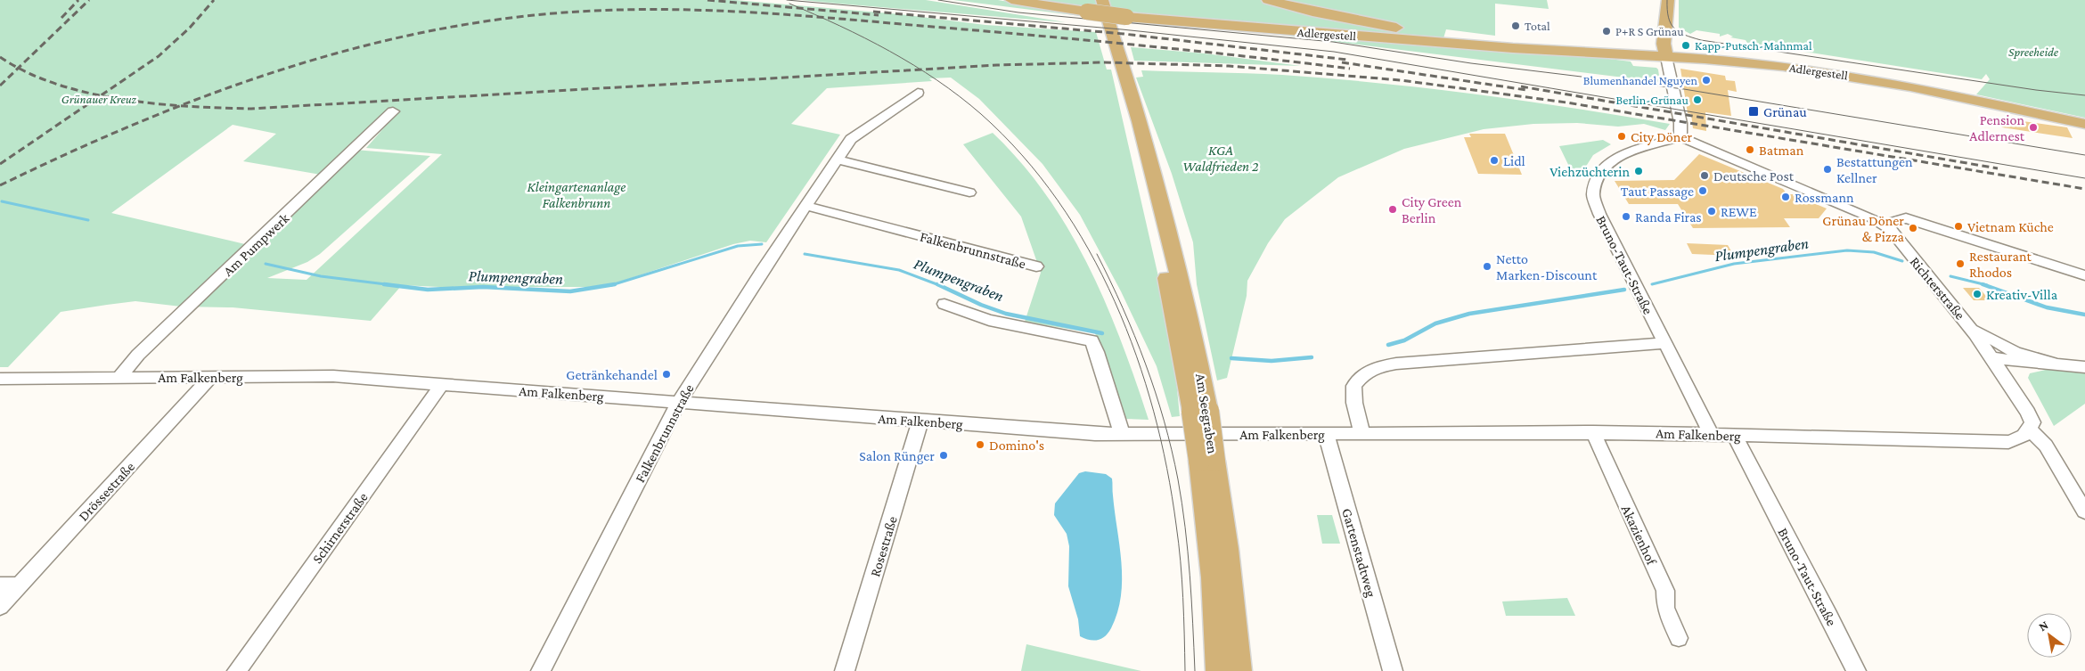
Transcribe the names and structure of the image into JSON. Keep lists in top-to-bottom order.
{
  "streets": {
    "main road": ["Adlergestell", "Am Seegraben"],
    "street": [
      "Am Pumpwerk",
      "Falkenbrunnstraße",
      "Bruno-Taut-Straße",
      "Richterstraße",
      "Am Falkenberg",
      "Drössestraße",
      "Schirnerstraße",
      "Akazienhof",
      "Rosestraße",
      "Gartenstadtweg"
    ]
  },
  "crossings": [
    ["Am Pumpwerk", "Am Falkenberg"],
    ["Falkenbrunnstraße", "Am Falkenberg"],
    ["Bruno-Taut-Straße", "Richterstraße"],
    ["Bruno-Taut-Straße", "Am Falkenberg"],
    ["Richterstraße", "Am Falkenberg"],
    ["Am Falkenberg", "Drössestraße"],
    ["Am Falkenberg", "Schirnerstraße"],
    ["Am Falkenberg", "Akazienhof"],
    ["Am Falkenberg", "Rosestraße"],
    ["Am Falkenberg", "Gartenstadtweg"]
  ],
  "water": ["Plumpengraben"],
  "parks": [
    "Spreeheide",
    "Grünauer Kreuz",
    "KGA Waldfrieden 2",
    "Kleingartenanlage Falkenbrunn"
  ],
  "places": {
    "other": [
      "Total",
      "P+R S Grünau",
      "Kapp-Putsch-Mahnmal",
      "Blumenhandel Nguyen",
      "Berlin-Grünau",
      "Pension Adlernest",
      "City Döner",
      "Batman",
      "Lidl",
      "Bestattungen Kellner",
      "Viehzüchterin",
      "Deutsche Post",
      "Taut Passage",
      "Rossmann",
      "City Green Berlin",
      "REWE",
      "Randa Firas",
      "Vietnam Küche",
      "Grünau Döner & Pizza",
      "Restaurant Rhodos",
      "Netto Marken-Discount",
      "Kreativ-Villa",
      "Getränkehandel",
      "Domino's",
      "Salon Rünger"
    ],
    "transit": ["Grünau"]
  },
  "north": "top left"
}
